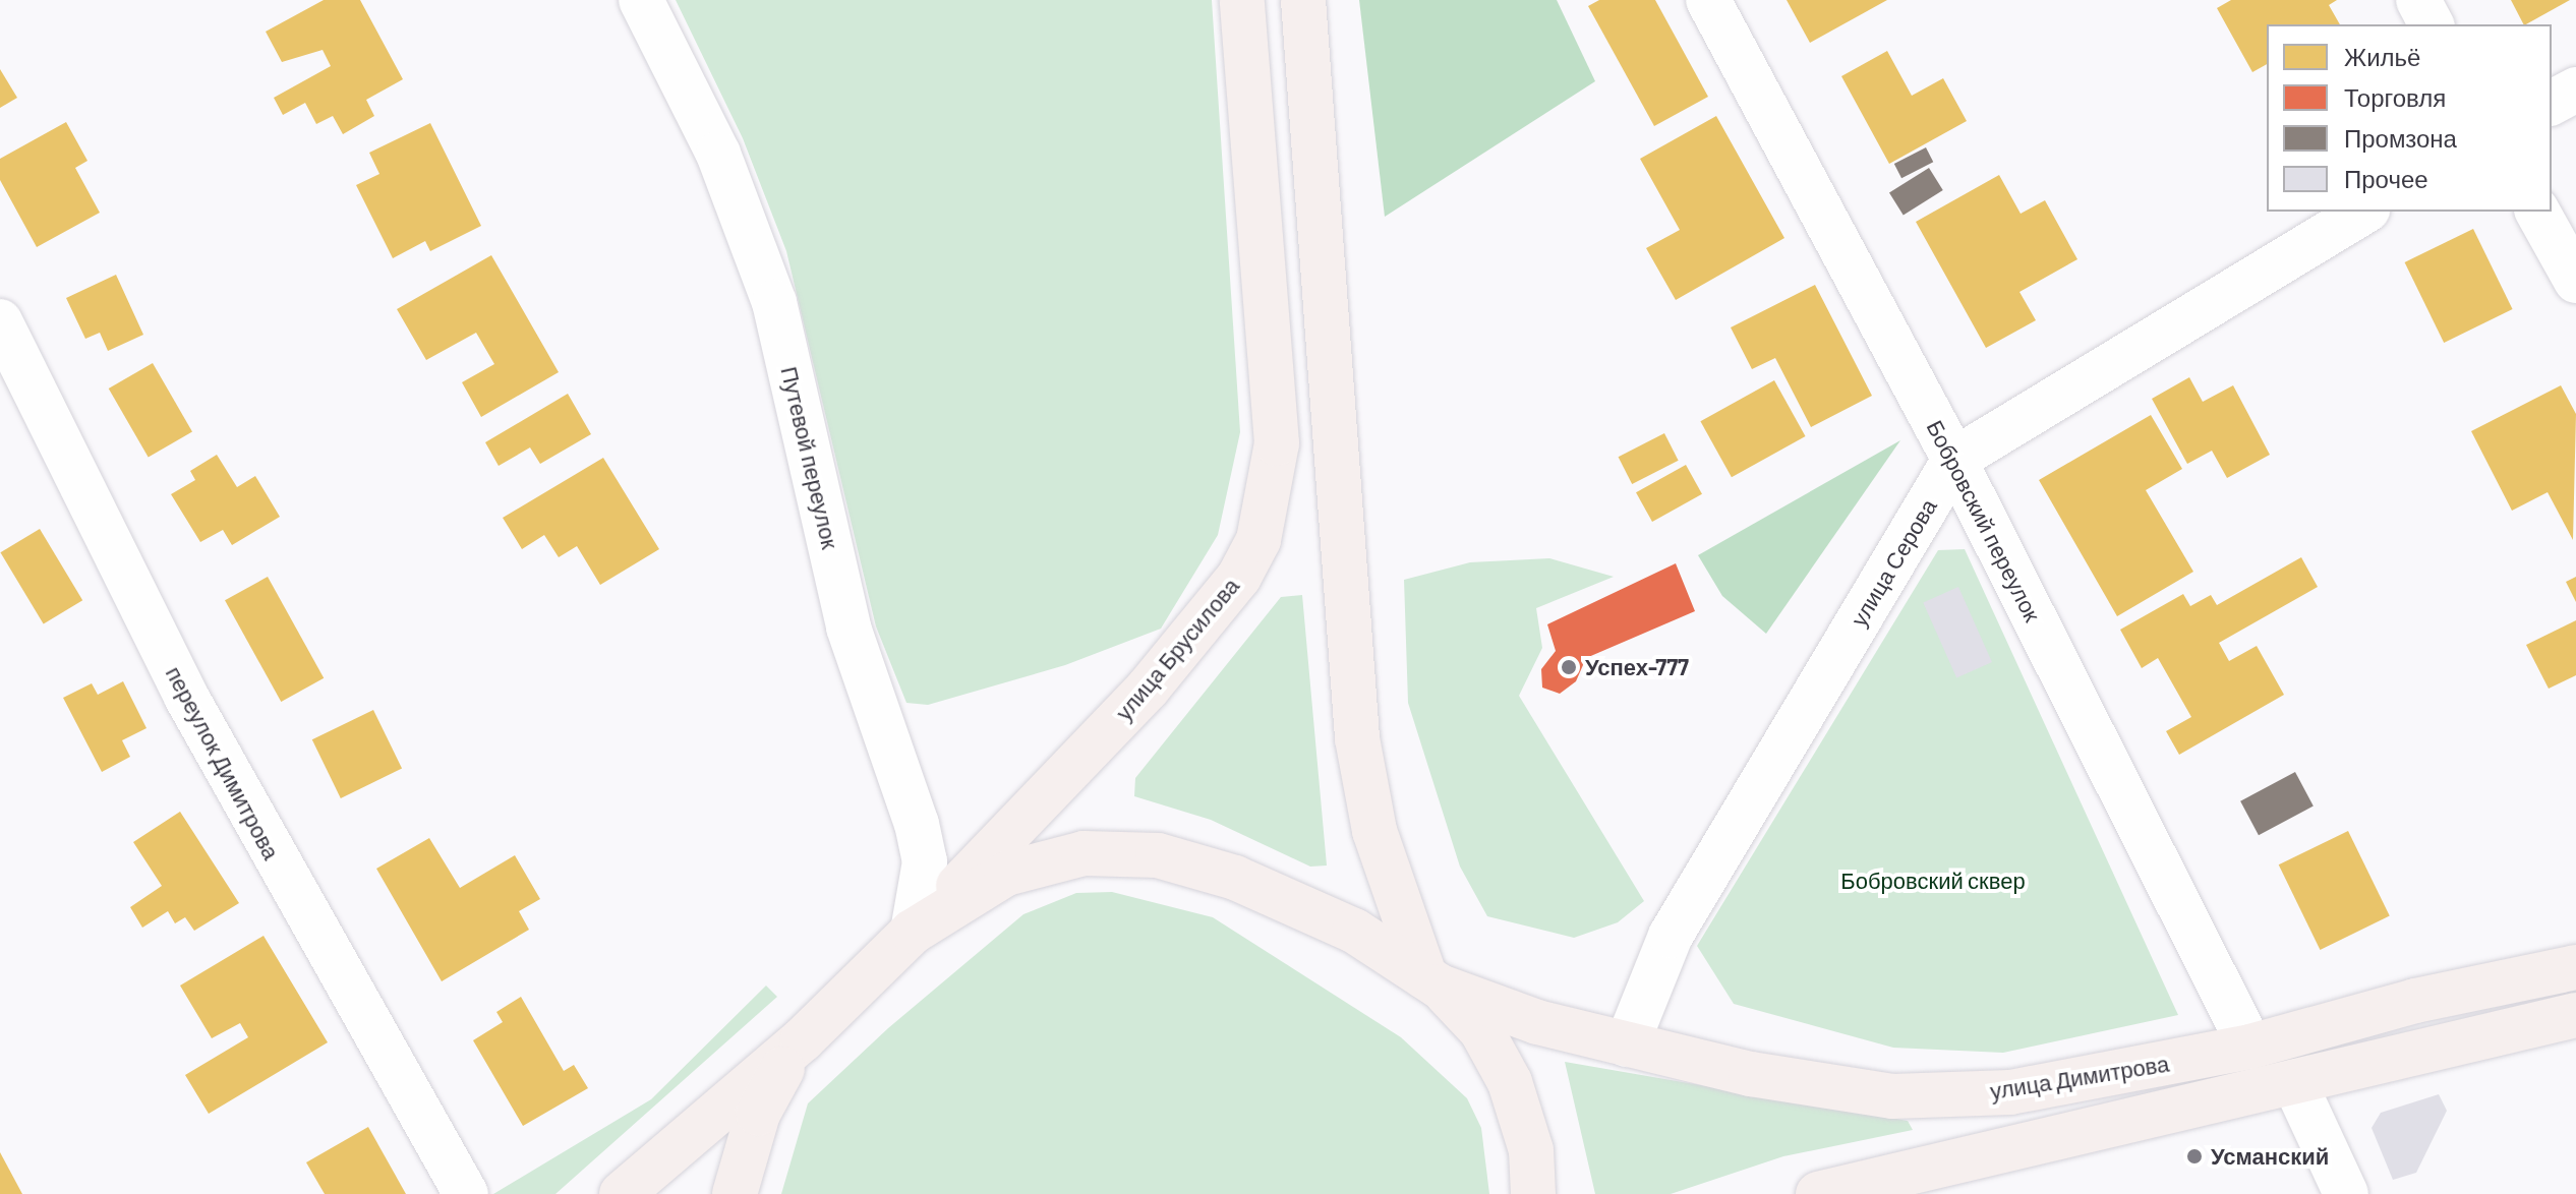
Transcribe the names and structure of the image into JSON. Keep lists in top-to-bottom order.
{
  "streets": {
    "main road": ["улица Брусилова", "улица Димитрова"],
    "street": [
      "Путевой переулок",
      "Бобровский переулок",
      "улица Серова",
      "переулок Димитрова"
    ]
  },
  "crossings": [
    ["Путевой переулок", "улица Брусилова"],
    ["Путевой переулок", "улица Димитрова"],
    ["Бобровский переулок", "улица Серова"],
    ["Бобровский переулок", "улица Димитрова"],
    ["улица Серова", "улица Димитрова"],
    ["улица Брусилова", "улица Димитрова"]
  ],
  "parks": ["Бобровский сквер"],
  "places": ["Успех-777", "Усманский"],
  "legend": [
    "Жильё",
    "Торговля",
    "Промзона",
    "Прочее"
  ]
}
